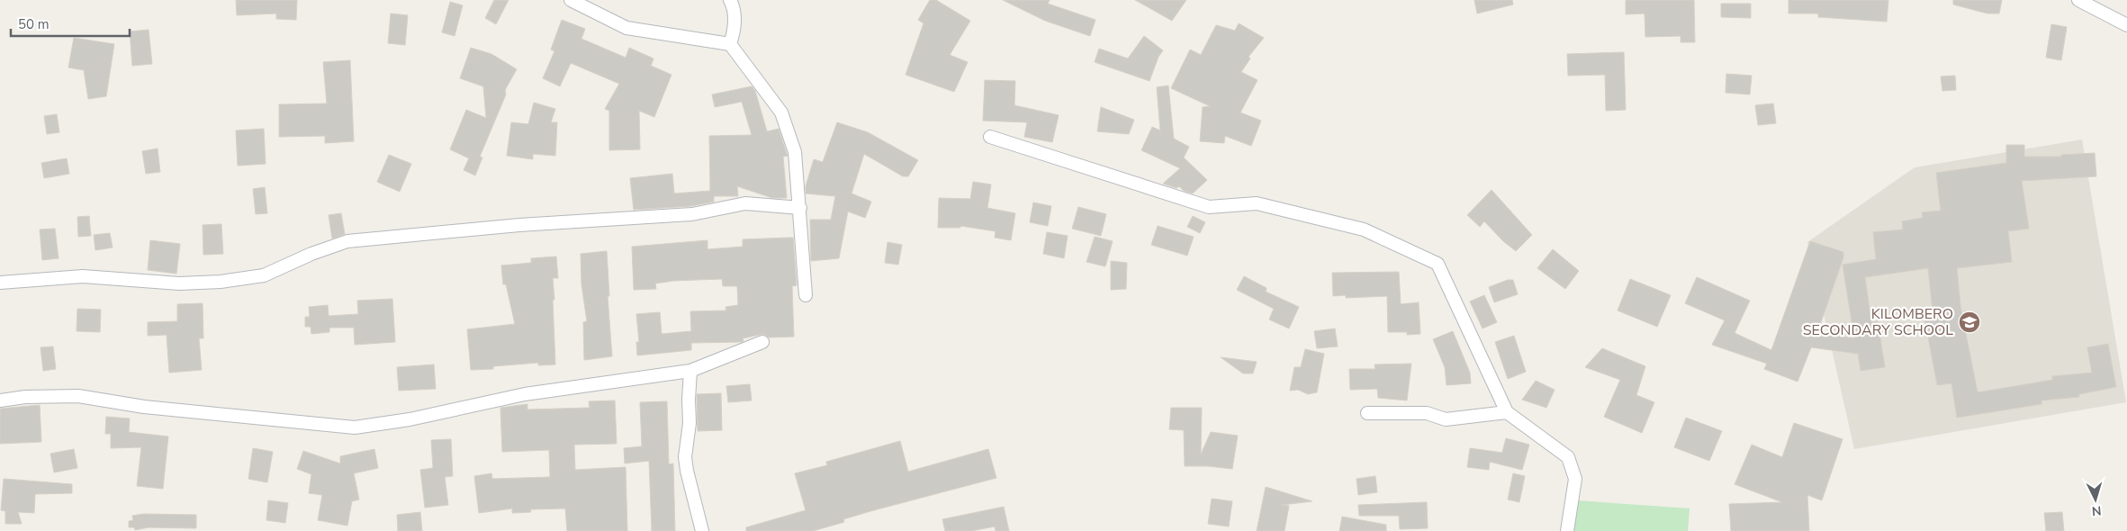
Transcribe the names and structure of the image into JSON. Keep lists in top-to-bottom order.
{
  "places": {
    "school or university": ["KILOMBERO SECONDARY SCHOOL"]
  },
  "scale_bar": "50 m",
  "north": "bottom"
}
